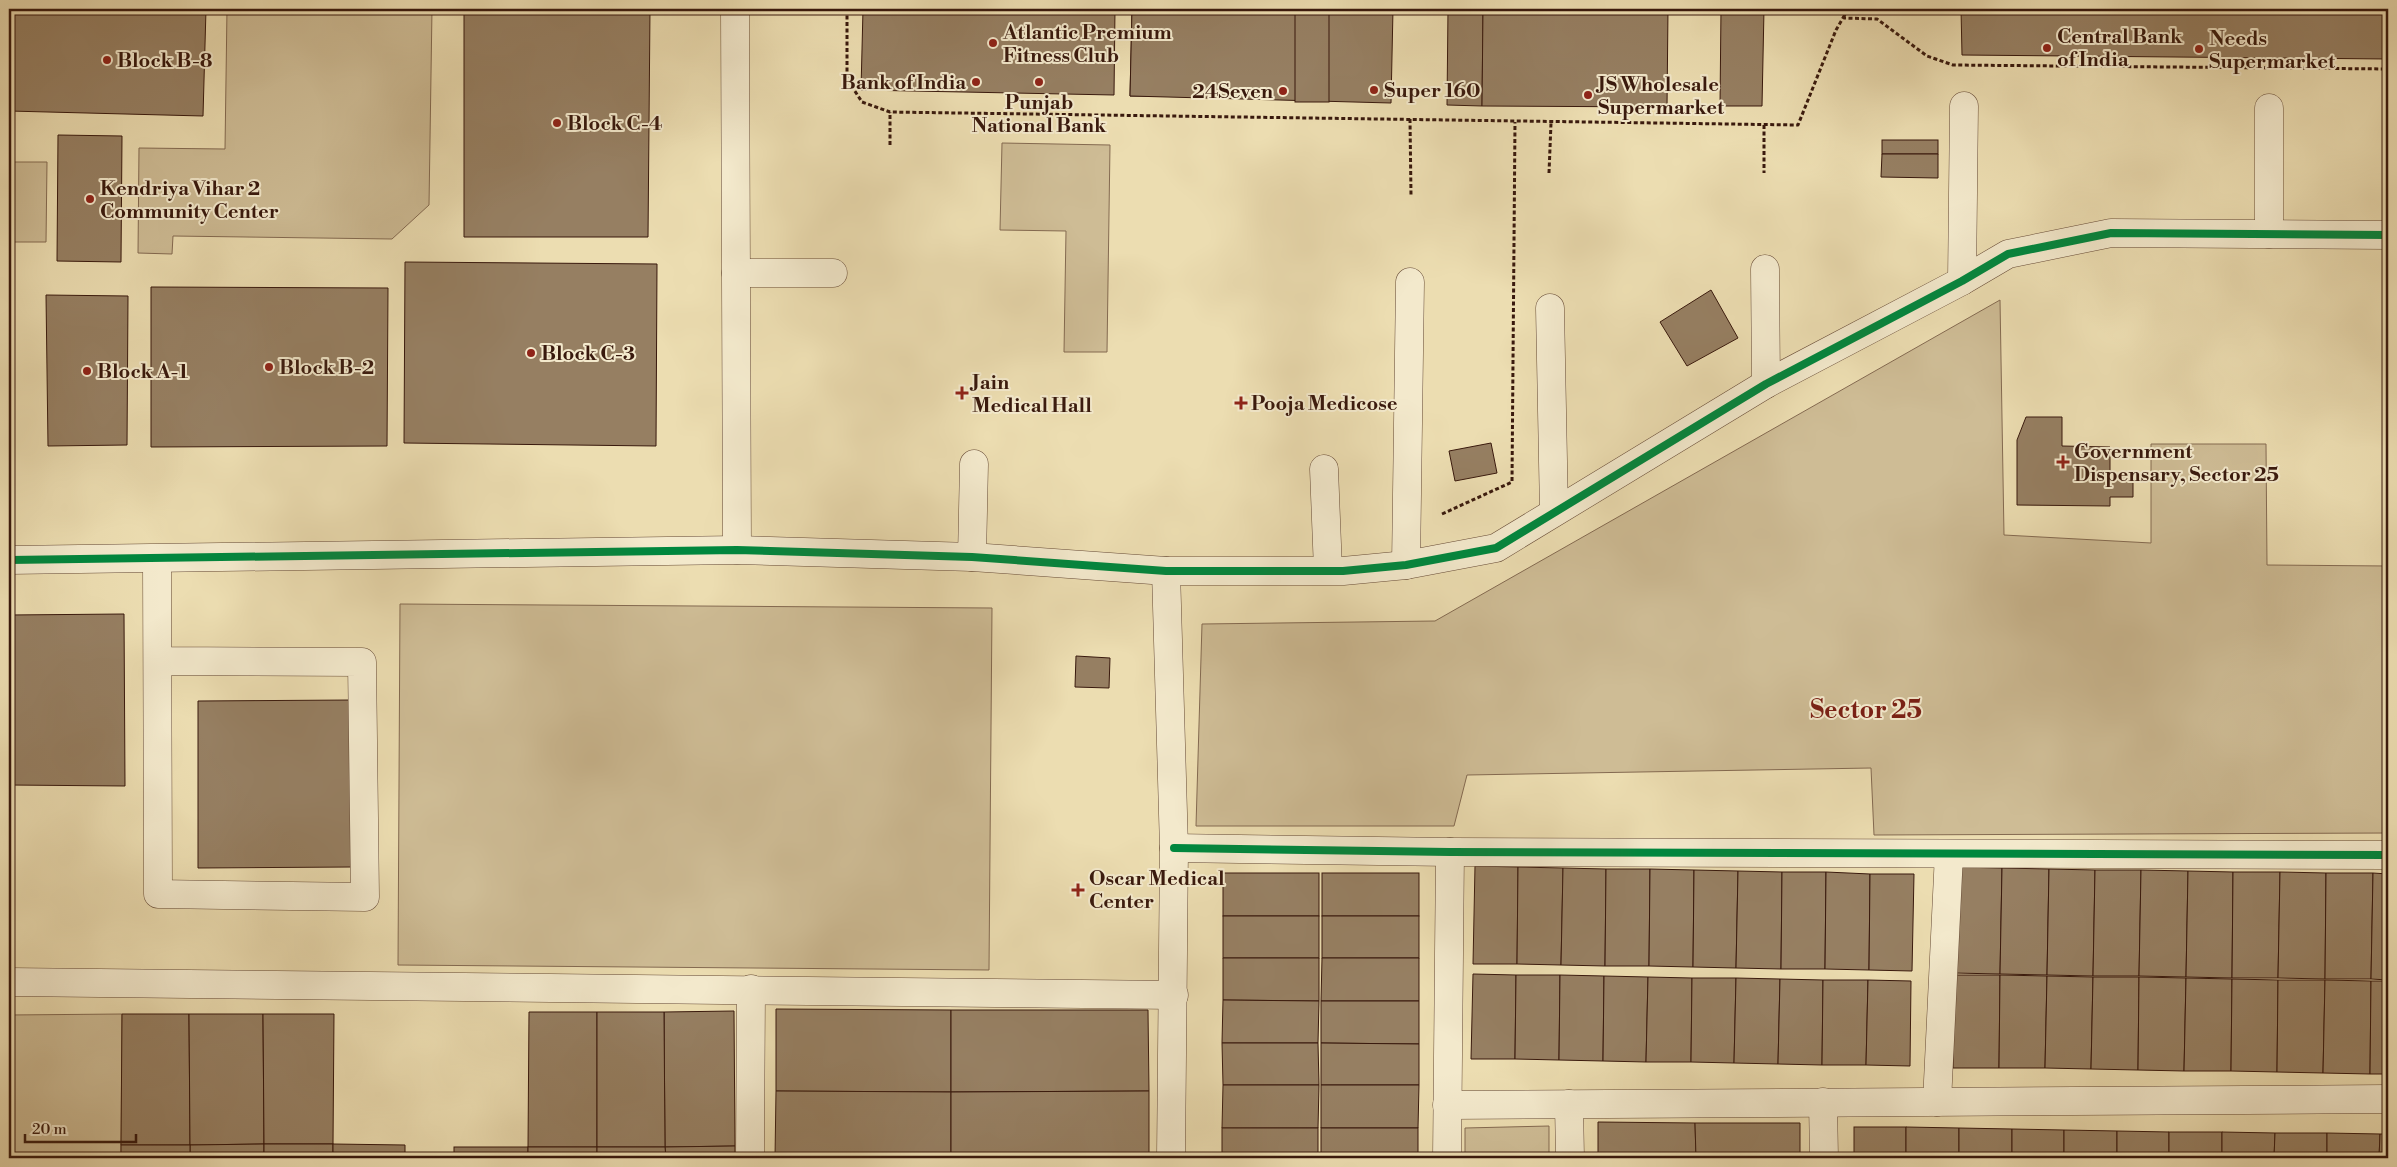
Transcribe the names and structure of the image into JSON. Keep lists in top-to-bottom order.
{
  "districts": ["Sector 25"],
  "places": {
    "other": [
      "Atlantic Premium Fitness Club",
      "Central Bank of India",
      "Needs Supermarket",
      "Block B-8",
      "Bank of India",
      "Punjab National Bank",
      "Super 160",
      "24Seven",
      "JS Wholesale Supermarket",
      "Block C-4",
      "Kendriya Vihar 2 Community Center",
      "Block C-3",
      "Block B-2",
      "Block A-1"
    ],
    "health": [
      "Jain Medical Hall",
      "Pooja Medicose",
      "Government Dispensary, Sector 25",
      "Oscar Medical Center"
    ]
  },
  "scale_bar": "20 m"
}
